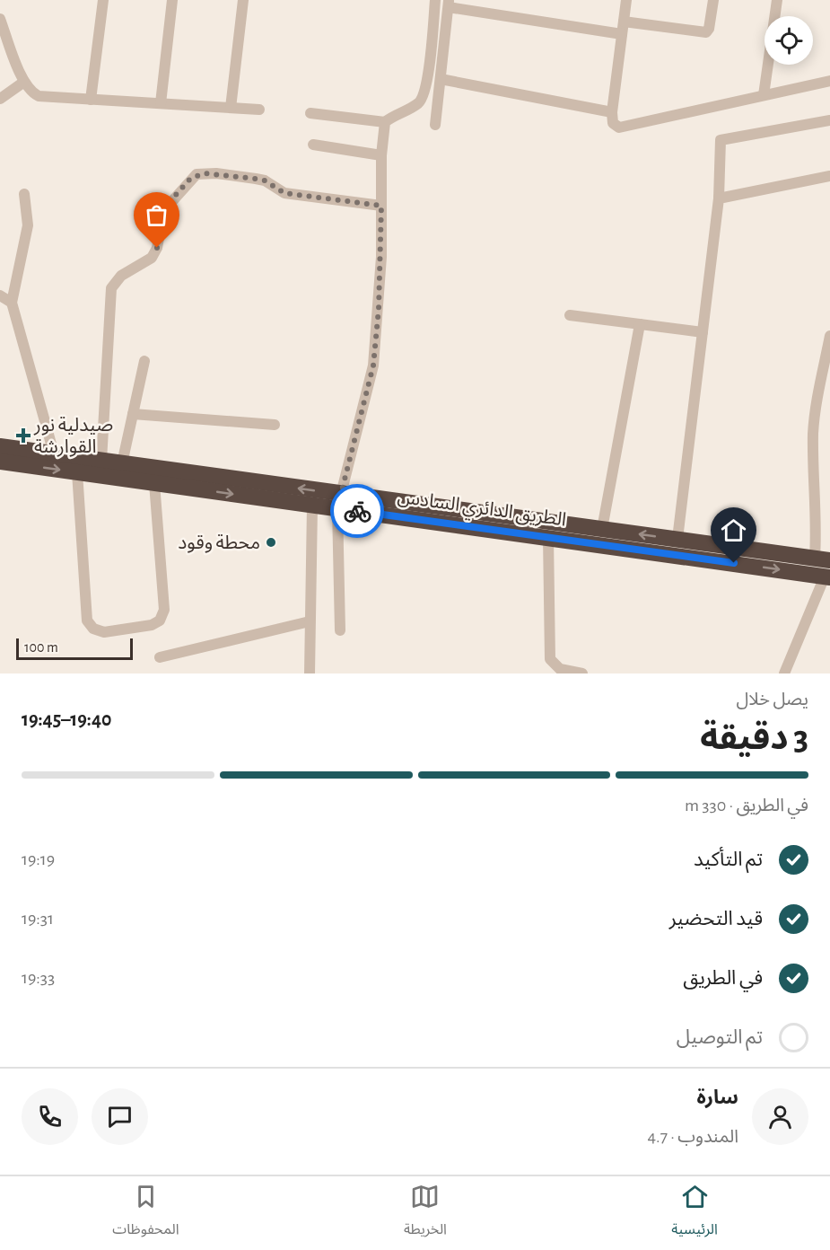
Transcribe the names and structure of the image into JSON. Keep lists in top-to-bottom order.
{
  "streets": {
    "highway": ["الطريق الدائري السادس"]
  },
  "places": {
    "health": ["صيدلية نور القوارشة"],
    "other": ["محطة وقود"]
  },
  "scale_bar": "100 m",
  "page": {
    "scale": "100 m",
    "heading": ["3 دقيقة", "يصل خلال", "19:40–19:45"],
    "panel": ["سارة", "المندوب · 4.7"],
    "bar": "في الطريق · 330 m",
    "list": [
      ["تم التأكيد", "19:19"],
      ["قيد التحضير", "19:31"],
      ["في الطريق", "19:33"],
      "تم التوصيل"
    ],
    "tabs": ["الرئيسية", "الخريطة", "المحفوظات"]
  }
}
